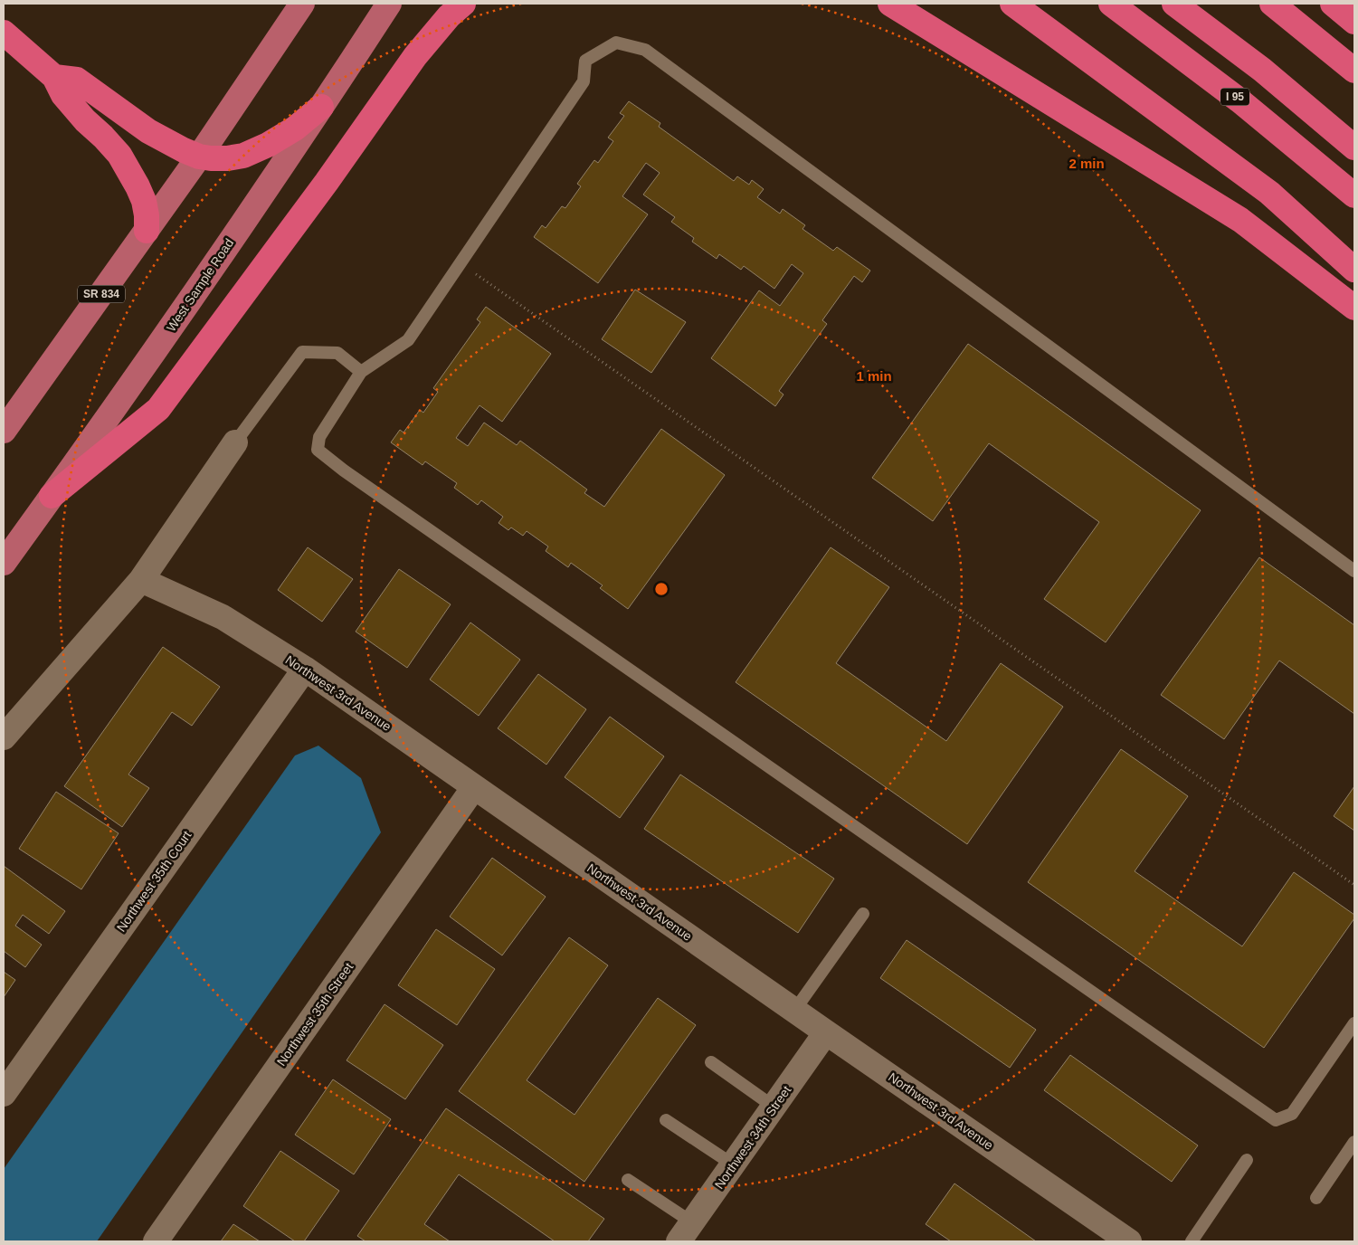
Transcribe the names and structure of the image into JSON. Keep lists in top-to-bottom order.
{
  "streets": {
    "highway": ["I 95"],
    "main road": ["West Sample Road", "SR 834"],
    "street": [
      "Northwest 3rd Avenue",
      "Northwest 35th Court",
      "Northwest 35th Street",
      "Northwest 34th Street"
    ]
  },
  "crossings": [
    ["Northwest 3rd Avenue", "Northwest 35th Court"],
    ["Northwest 3rd Avenue", "Northwest 35th Street"],
    ["Northwest 3rd Avenue", "Northwest 34th Street"]
  ],
  "rings": ["2 min", "1 min"]
}
